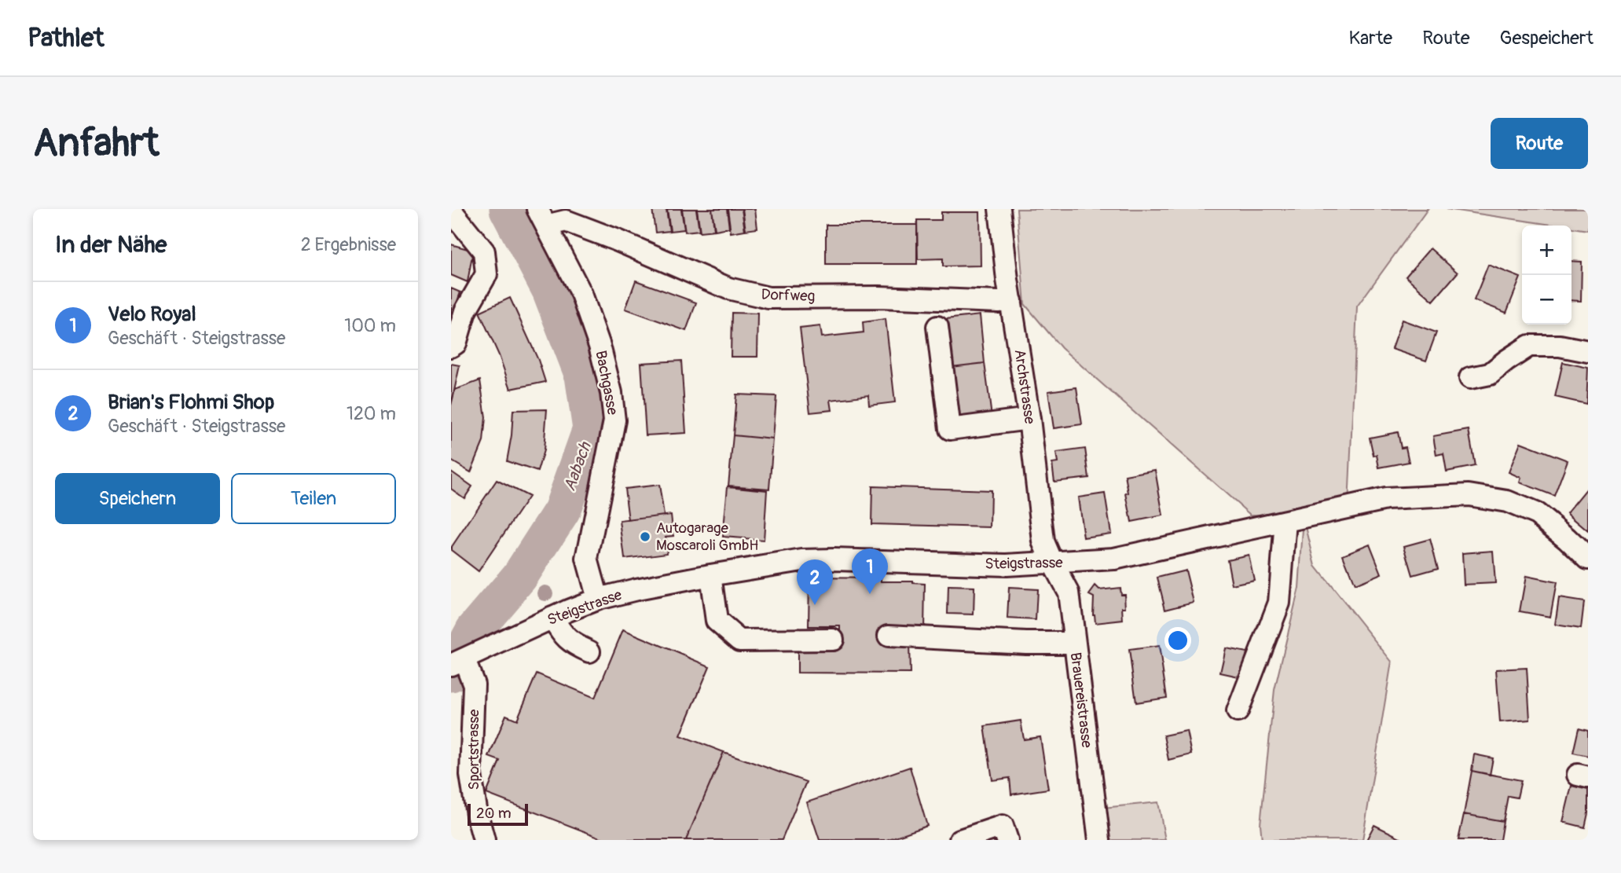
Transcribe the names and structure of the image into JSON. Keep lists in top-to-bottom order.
{
  "streets": {
    "street": [
      "Dorfweg",
      "Bachgasse",
      "Archstrasse",
      "Steigstrasse",
      "Brauereistrasse",
      "Sportstrasse"
    ]
  },
  "crossings": [
    ["Dorfweg", "Bachgasse"],
    ["Dorfweg", "Archstrasse"],
    ["Bachgasse", "Steigstrasse"],
    ["Archstrasse", "Steigstrasse"],
    ["Archstrasse", "Brauereistrasse"],
    ["Steigstrasse", "Brauereistrasse"],
    ["Steigstrasse", "Sportstrasse"]
  ],
  "water": ["Aabach"],
  "places": ["Autogarage Moscaroli GmbH"],
  "scale_bar": "20 m",
  "page": {
    "header": "Pathlet",
    "nav": ["Karte", "Route", "Gespeichert"],
    "buttons": [
      "Route",
      ["Speichern", "Teilen"]
    ],
    "title": "Anfahrt",
    "heading": ["In der Nähe", "2 Ergebnisse"],
    "map_buttons": ["+", "−"],
    "list": [
      {
        "mark": "1",
        "name": "Velo Royal",
        "note": "Geschäft · Steigstrasse",
        "value": "100 m"
      },
      {
        "mark": "2",
        "name": "Brian's Flohmi Shop",
        "note": "Geschäft · Steigstrasse",
        "value": "120 m"
      }
    ],
    "pins": ["1", "2"],
    "scale": "20 m"
  }
}
